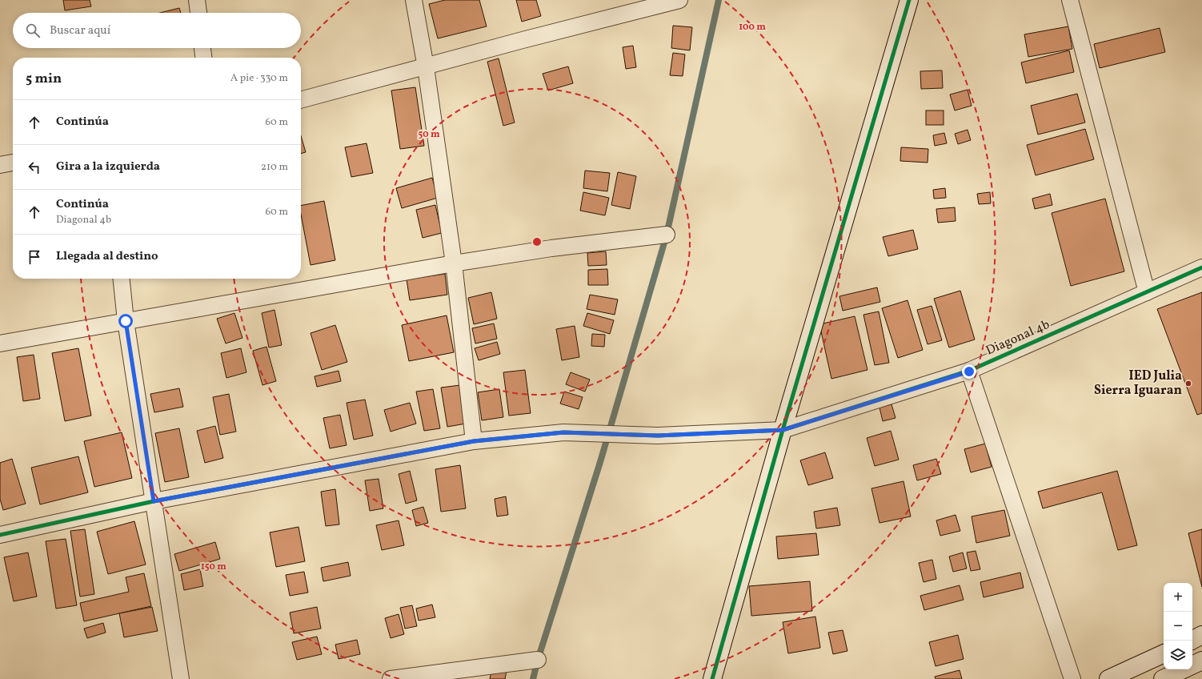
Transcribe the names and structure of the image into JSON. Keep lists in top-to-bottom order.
{
  "streets": {
    "street": ["Diagonal 4b"]
  },
  "places": ["IED Julia Sierra Iguaran"],
  "page": {
    "search": "Buscar aquí",
    "heading": ["5 min", "A pie · 330 m"],
    "list": [
      ["Continúa", "60 m"],
      ["Gira a la izquierda", "210 m"],
      ["Continúa", "Diagonal 4b", "60 m"],
      "Llegada al destino"
    ],
    "map_buttons": ["+", "−"]
  },
  "rings": ["100 m", "50 m", "150 m"]
}
